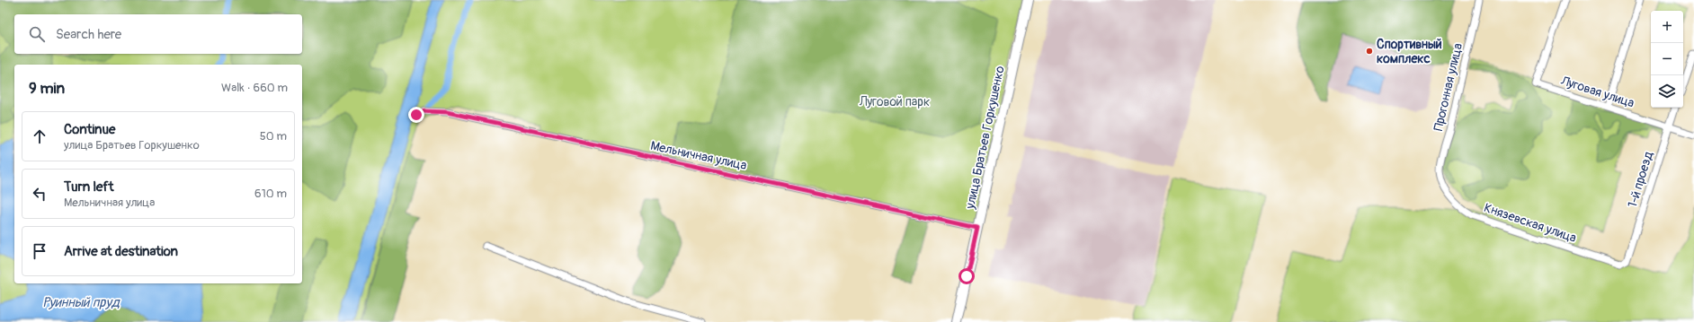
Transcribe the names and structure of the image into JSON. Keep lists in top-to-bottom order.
{
  "streets": {
    "street": [
      "Прогонная улица",
      "Луговая улица",
      "улица Братьев Горкушенко",
      "Мельничная улица",
      "1-й проезд",
      "Князевская улица"
    ]
  },
  "crossings": [
    ["Прогонная улица", "Князевская улица"],
    ["Луговая улица", "1-й проезд"],
    ["улица Братьев Горкушенко", "Мельничная улица"],
    ["1-й проезд", "Князевская улица"]
  ],
  "water": ["Руинный пруд"],
  "parks": ["Луговой парк"],
  "places": ["Спортивный комплекс"],
  "page": {
    "map_buttons": ["+", "−"],
    "search": "Search here",
    "heading": ["9 min", "Walk · 660 m"],
    "list": [
      ["Continue", "улица Братьев Горкушенко", "50 m"],
      ["Turn left", "Мельничная улица", "610 m"],
      "Arrive at destination"
    ]
  }
}
